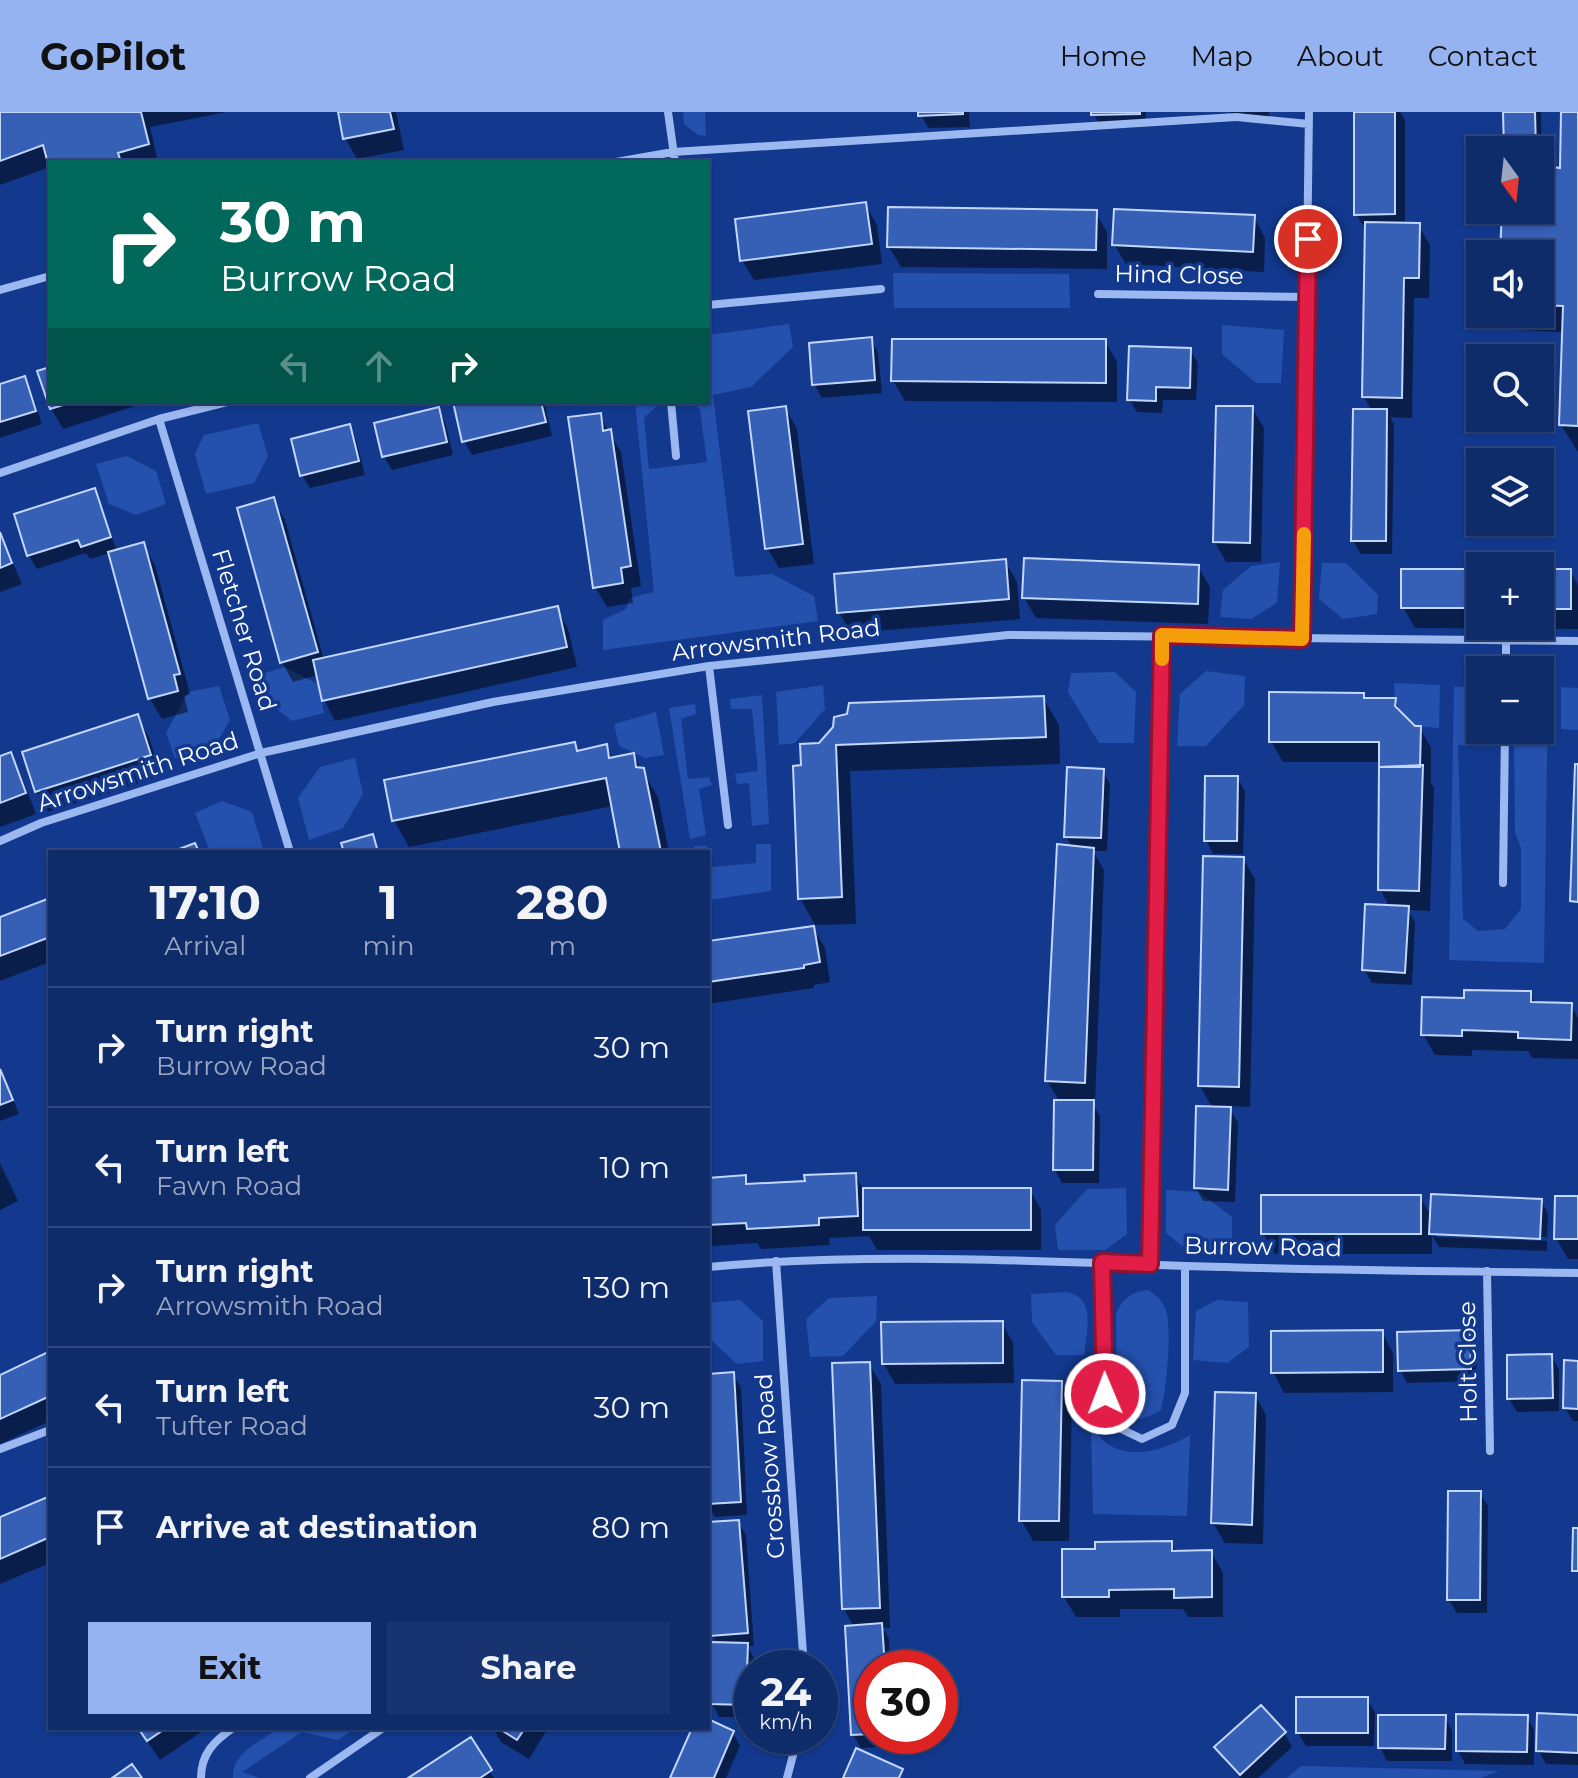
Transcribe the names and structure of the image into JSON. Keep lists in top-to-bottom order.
{
  "streets": {
    "street": [
      "Hind Close",
      "Fletcher Road",
      "Arrowsmith Road",
      "Burrow Road",
      "Holt Close",
      "Crossbow Road"
    ]
  },
  "crossings": [
    ["Fletcher Road", "Arrowsmith Road"],
    ["Burrow Road", "Holt Close"],
    ["Burrow Road", "Crossbow Road"]
  ],
  "north": "bottom",
  "page": {
    "header": "GoPilot",
    "nav": [
      "Home",
      "Map",
      "About",
      "Contact"
    ],
    "map_buttons": ["+", "−"],
    "turn": ["30 m", "Burrow Road"],
    "eta": [
      "17:10",
      "Arrival",
      "1",
      "min",
      "280",
      "m"
    ],
    "list": [
      {
        "name": "Turn right",
        "note": "Burrow Road",
        "value": "30 m"
      },
      {
        "name": "Turn left",
        "note": "Fawn Road",
        "value": "10 m"
      },
      {
        "name": "Turn right",
        "note": "Arrowsmith Road",
        "value": "130 m"
      },
      {
        "name": "Turn left",
        "note": "Tufter Road",
        "value": "30 m"
      },
      {
        "name": "Arrive at destination",
        "value": "80 m"
      }
    ],
    "buttons": ["Exit", "Share"],
    "speed": "24 km/h",
    "limit": "30"
  }
}
